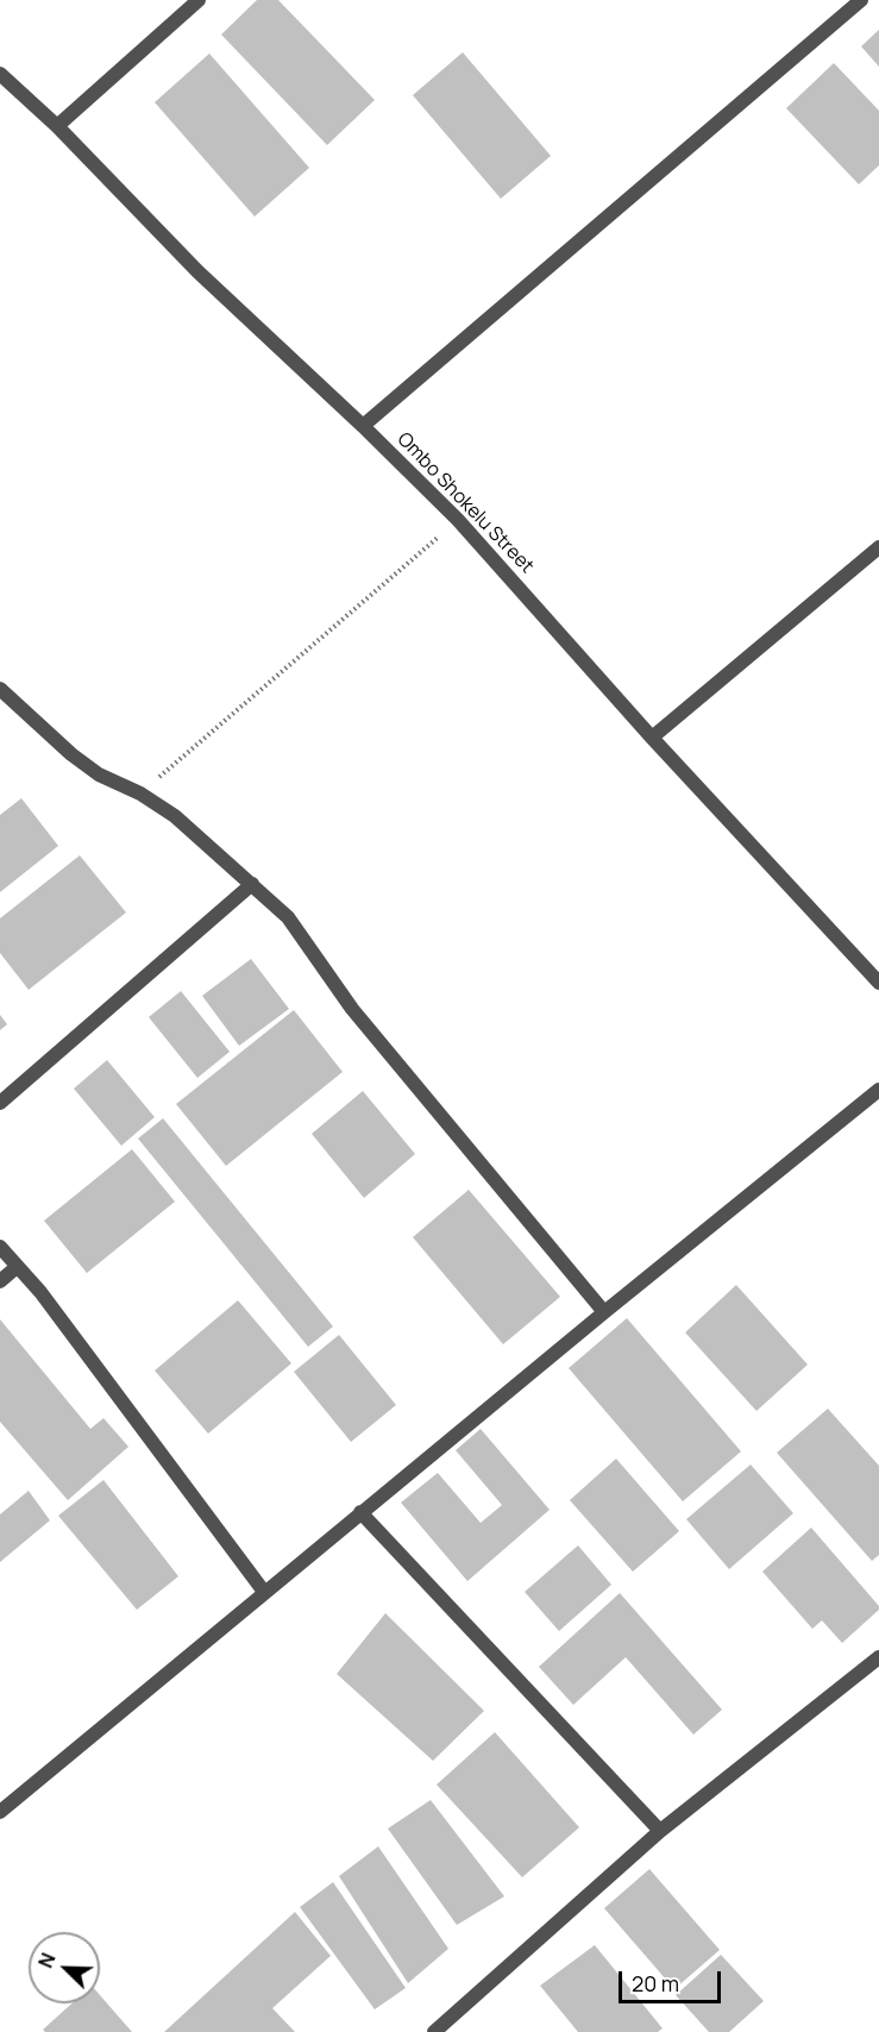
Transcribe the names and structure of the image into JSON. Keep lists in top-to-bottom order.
{
  "streets": {
    "street": ["Ombo Shokelu Street"]
  },
  "scale_bar": "20 m",
  "north": "top left"
}
